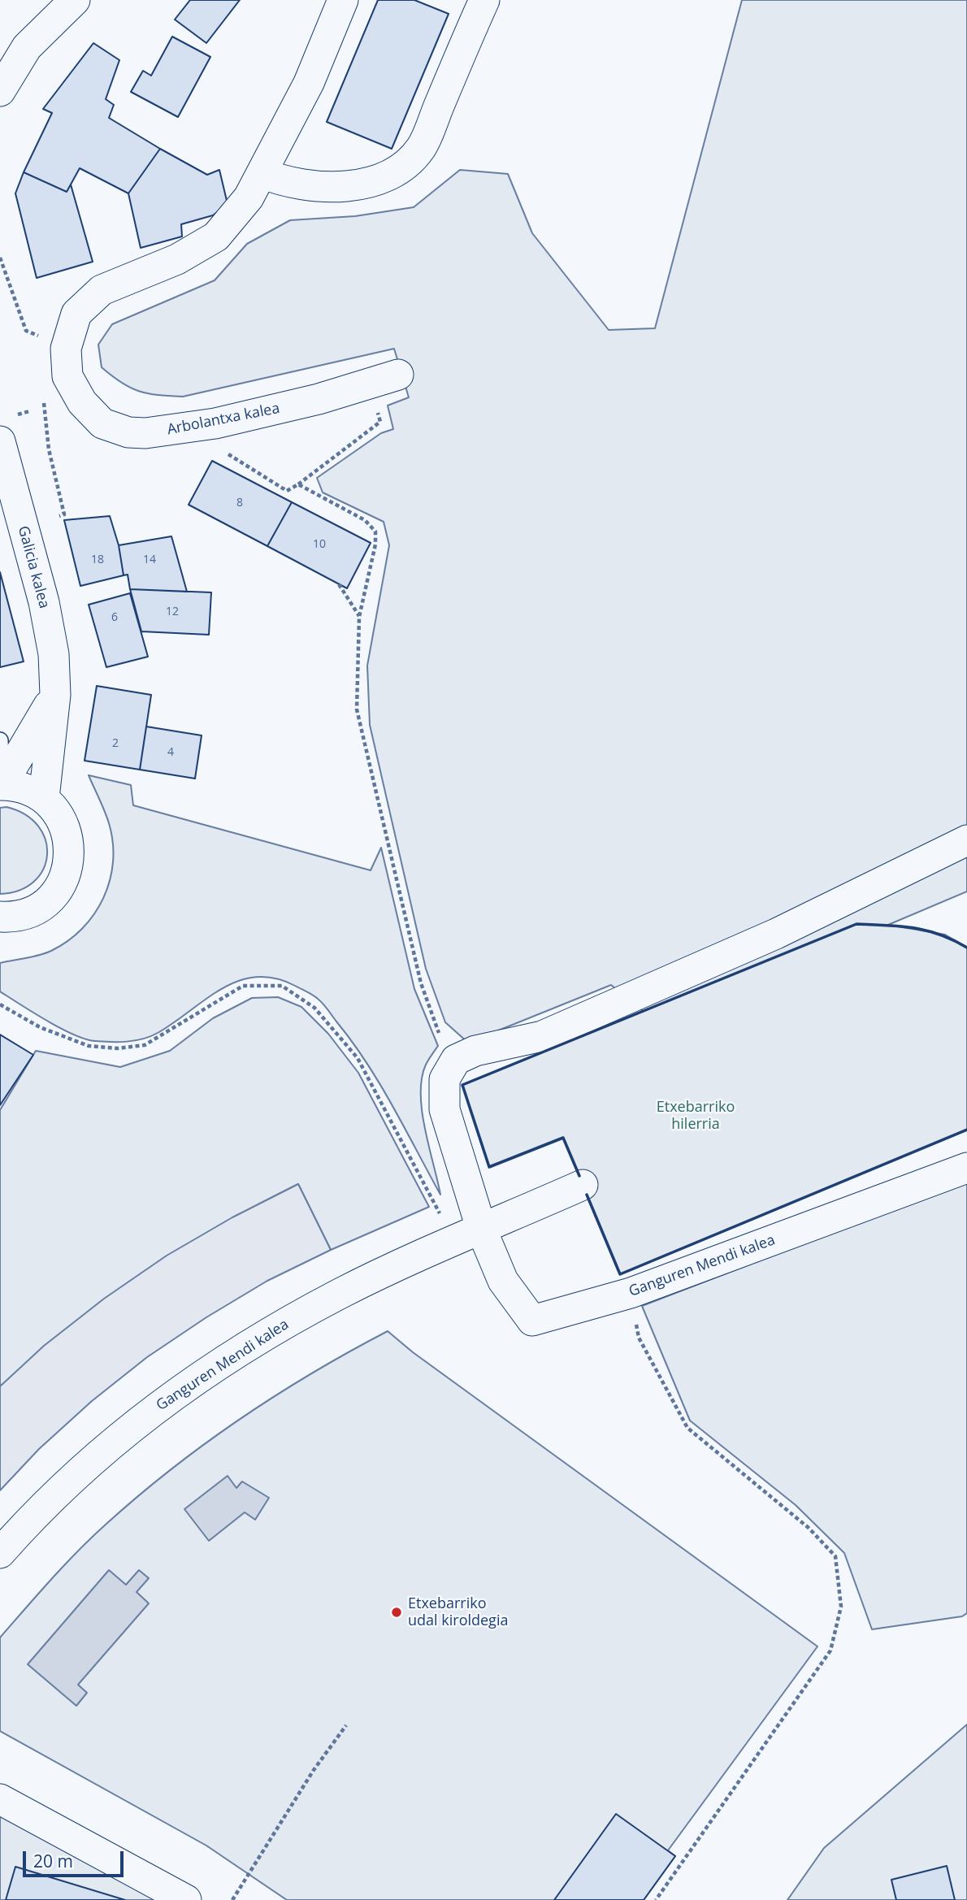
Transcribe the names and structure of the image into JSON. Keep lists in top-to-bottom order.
{
  "streets": {
    "street": ["Arbolantxa kalea", "Galicia kalea", "Ganguren Mendi kalea"]
  },
  "parks": ["Etxebarriko hilerria"],
  "places": ["Etxebarriko udal kiroldegia"],
  "house_numbers": [
    "8",
    "10",
    "18",
    "14",
    "12",
    "6",
    "2",
    "4"
  ],
  "scale_bar": "20 m"
}
